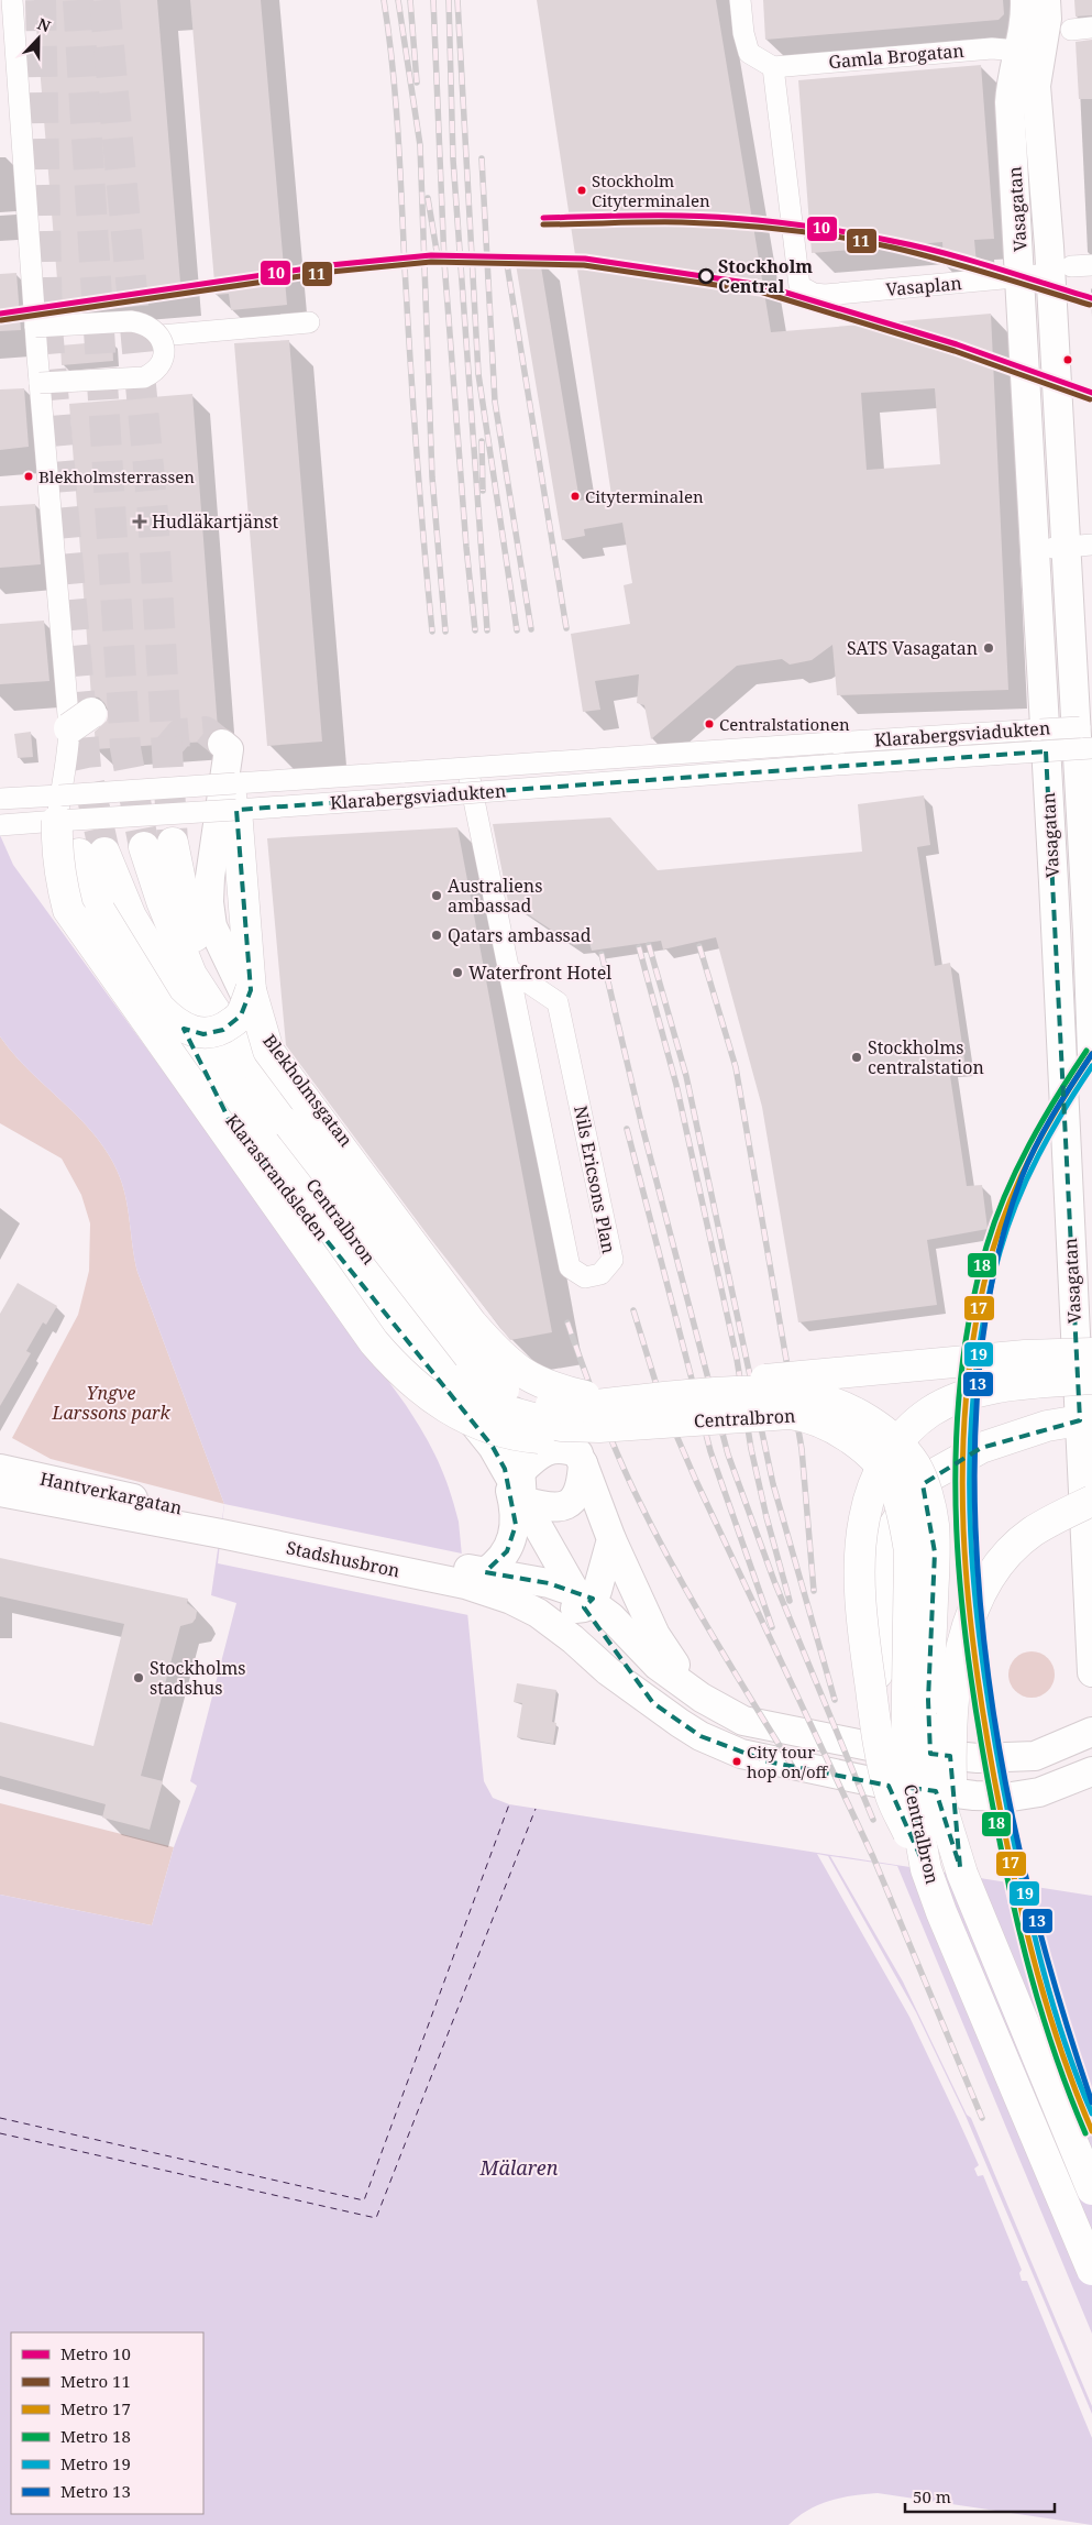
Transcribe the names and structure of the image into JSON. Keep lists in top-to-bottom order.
{
  "streets": {
    "highway": ["Klarastrandsleden", "Centralbron"],
    "street": [
      "Gamla Brogatan",
      "Vasagatan",
      "Vasaplan",
      "Klarabergsviadukten",
      "Blekholmsgatan",
      "Nils Ericsons Plan",
      "Hantverkargatan",
      "Stadshusbron"
    ]
  },
  "crossings": [
    ["Gamla Brogatan", "Vasagatan"],
    ["Gamla Brogatan", "Vasaplan"],
    ["Vasagatan", "Vasaplan"],
    ["Klarabergsviadukten", "Nils Ericsons Plan"],
    ["Blekholmsgatan", "Klarastrandsleden"],
    ["Klarastrandsleden", "Centralbron"],
    ["Klarastrandsleden", "Stadshusbron"],
    ["Hantverkargatan", "Stadshusbron"]
  ],
  "water": ["Mälaren"],
  "parks": ["Yngve Larssons park"],
  "places": {
    "other": [
      "Stockholm Cityterminalen",
      "Stockholm Central",
      "Blekholmsterrassen",
      "Cityterminalen",
      "SATS Vasagatan",
      "Centralstationen",
      "Australiens ambassad",
      "Qatars ambassad",
      "Waterfront Hotel",
      "Stockholms centralstation",
      "Stockholms stadshus",
      "City tour hop on/off"
    ],
    "health": ["Hudläkartjänst"]
  },
  "lines": [
    "metro line 10",
    "metro line 11",
    "metro line 18",
    "metro line 17",
    "metro line 13",
    "metro line 19"
  ],
  "legend": [
    "Metro 10",
    "Metro 11",
    "Metro 17",
    "Metro 18",
    "Metro 19",
    "Metro 13"
  ],
  "scale_bar": "50 m",
  "north": "top"
}
